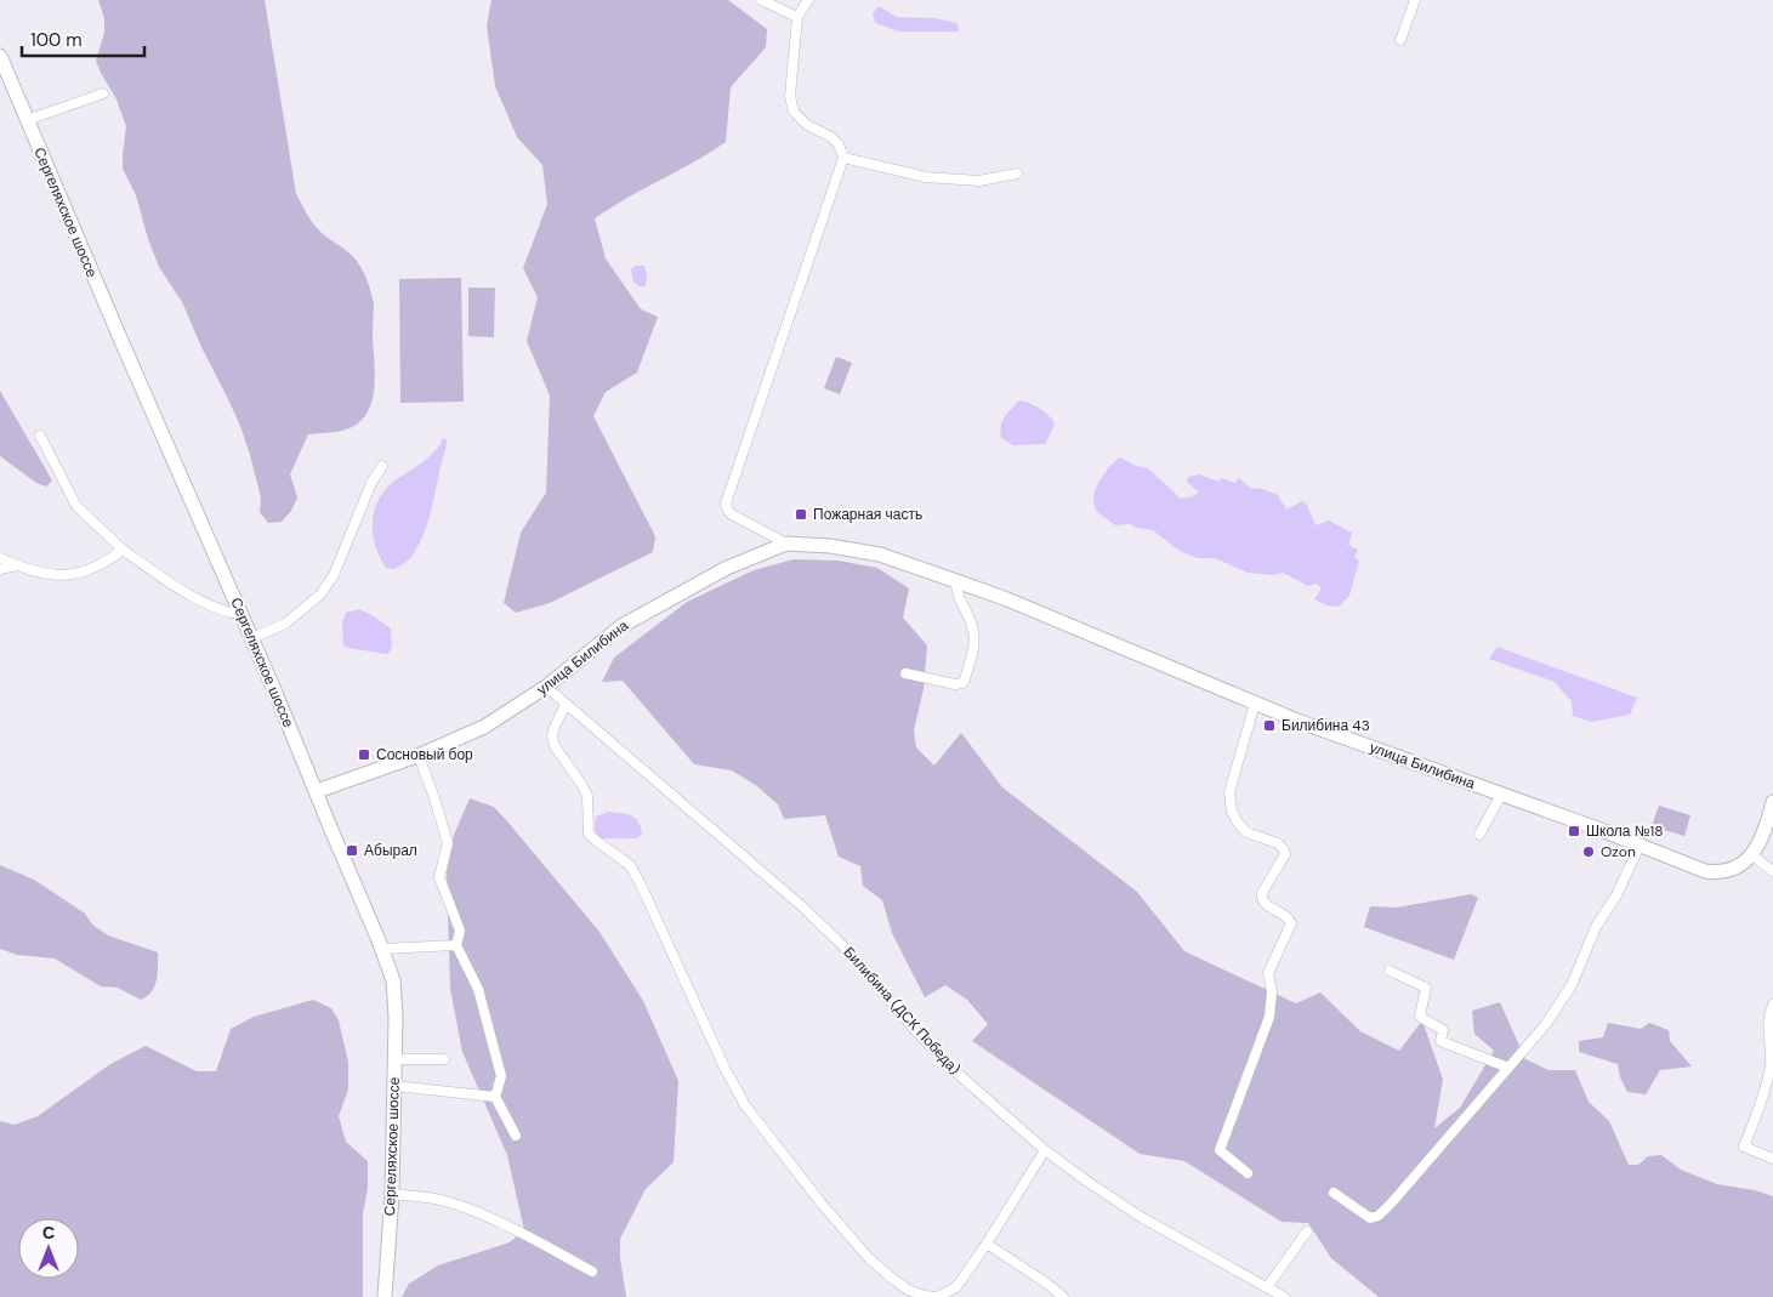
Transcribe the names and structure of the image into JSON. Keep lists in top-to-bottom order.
{
  "streets": {
    "main road": ["Сергеляхское шоссе", "улица Билибина"],
    "street": ["Билибина (ДСК Победа)"]
  },
  "crossings": [
    ["Сергеляхское шоссе", "улица Билибина"],
    ["улица Билибина", "Билибина (ДСК Победа)"]
  ],
  "places": {
    "transit": [
      "Пожарная часть",
      "Билибина 43",
      "Сосновый бор",
      "Школа №18",
      "Абырал"
    ],
    "other": ["Ozon"]
  },
  "scale_bar": "100 m",
  "north": "top"
}
